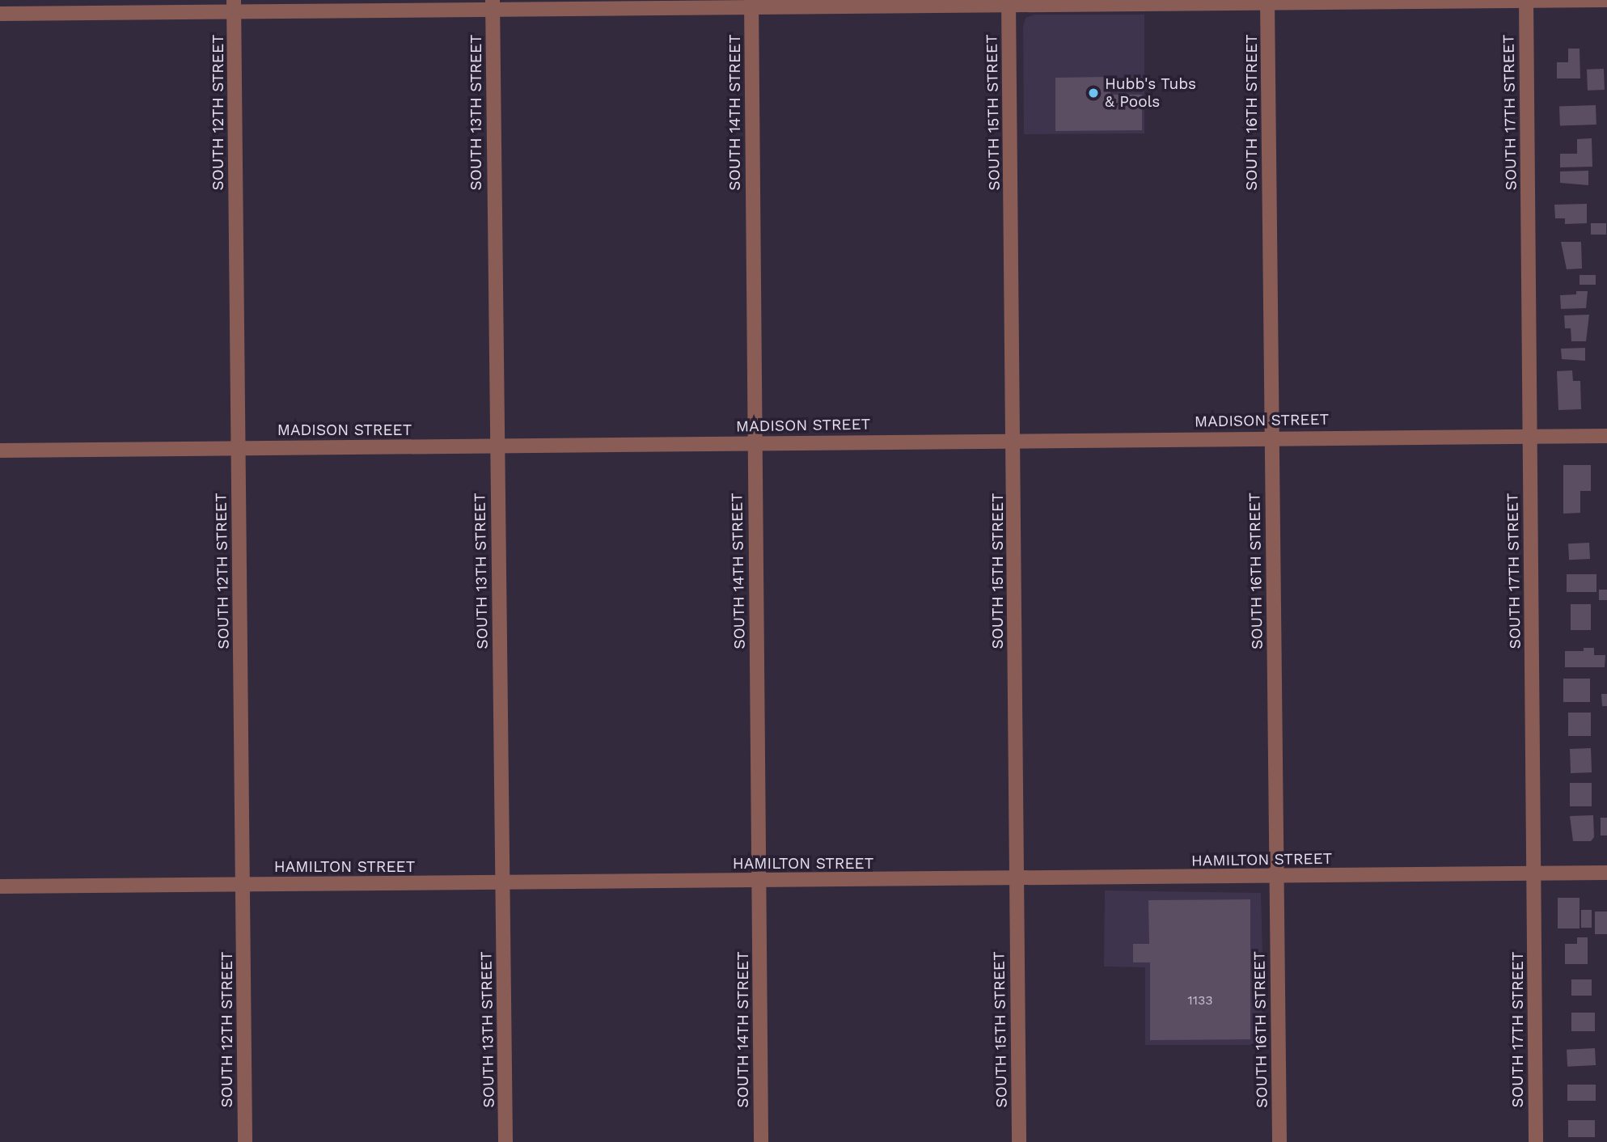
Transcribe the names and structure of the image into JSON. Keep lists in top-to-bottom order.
{
  "streets": {
    "street": [
      "SOUTH 12TH STREET",
      "SOUTH 13TH STREET",
      "SOUTH 14TH STREET",
      "SOUTH 15TH STREET",
      "SOUTH 16TH STREET",
      "SOUTH 17TH STREET",
      "MADISON STREET",
      "HAMILTON STREET"
    ]
  },
  "crossings": [
    ["SOUTH 12TH STREET", "MADISON STREET"],
    ["SOUTH 12TH STREET", "HAMILTON STREET"],
    ["SOUTH 13TH STREET", "MADISON STREET"],
    ["SOUTH 13TH STREET", "HAMILTON STREET"],
    ["SOUTH 14TH STREET", "MADISON STREET"],
    ["SOUTH 14TH STREET", "HAMILTON STREET"],
    ["SOUTH 15TH STREET", "MADISON STREET"],
    ["SOUTH 15TH STREET", "HAMILTON STREET"],
    ["SOUTH 16TH STREET", "MADISON STREET"],
    ["SOUTH 16TH STREET", "HAMILTON STREET"],
    ["SOUTH 17TH STREET", "MADISON STREET"],
    ["SOUTH 17TH STREET", "HAMILTON STREET"]
  ],
  "places": ["Hubb's Tubs & Pools"],
  "house_numbers": ["1133"]
}
